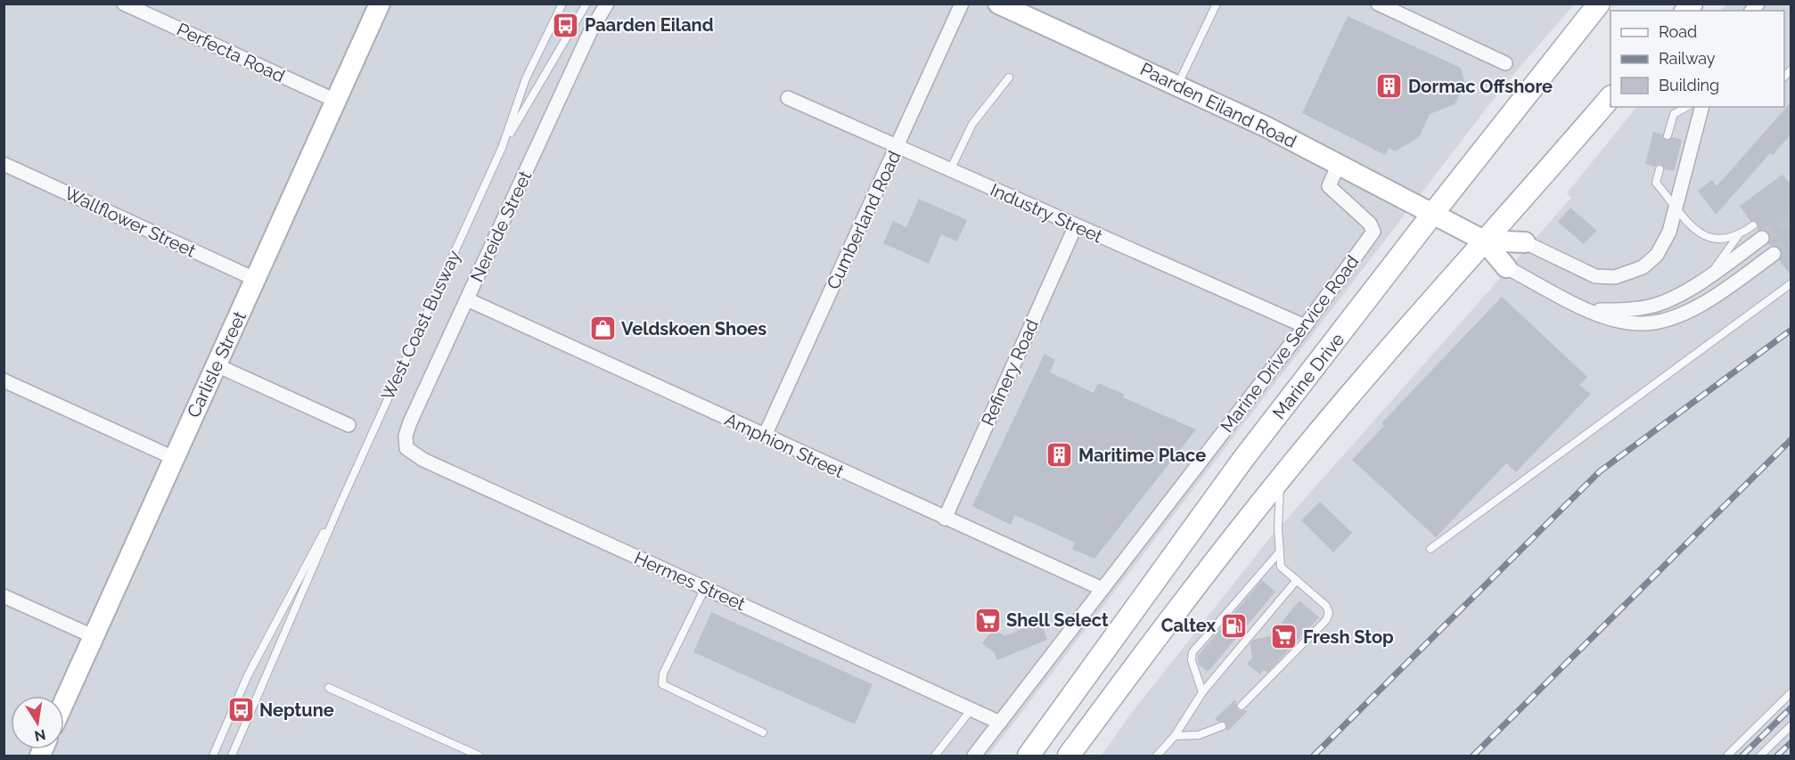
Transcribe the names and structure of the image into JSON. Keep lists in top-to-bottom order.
{
  "streets": {
    "main road": ["Marine Drive"],
    "street": [
      "Perfecta Road",
      "Paarden Eiland Road",
      "Industry Street",
      "Cumberland Road",
      "Wallflower Street",
      "Nereide Street",
      "Marine Drive Service Road",
      "Carlisle Street",
      "Refinery Road",
      "Amphion Street",
      "Hermes Street"
    ],
    "lane": ["West Coast Busway"]
  },
  "crossings": [
    ["Perfecta Road", "Carlisle Street"],
    ["Paarden Eiland Road", "Marine Drive Service Road"],
    ["Paarden Eiland Road", "Marine Drive"],
    ["Industry Street", "Cumberland Road"],
    ["Industry Street", "Marine Drive Service Road"],
    ["Industry Street", "Refinery Road"],
    ["Cumberland Road", "Amphion Street"],
    ["Wallflower Street", "Carlisle Street"],
    ["Nereide Street", "Amphion Street"],
    ["Nereide Street", "Hermes Street"],
    ["Marine Drive Service Road", "Amphion Street"],
    ["Marine Drive Service Road", "Hermes Street"],
    ["Refinery Road", "Amphion Street"]
  ],
  "places": {
    "bus stop": ["Paarden Eiland", "Neptune"],
    "building": ["Dormac Offshore", "Maritime Place"],
    "shop": ["Veldskoen Shoes"],
    "supermarket": ["Shell Select", "Fresh Stop"],
    "fuel station": ["Caltex"]
  },
  "legend": ["Road", "Railway", "Building"],
  "north": "bottom"
}
